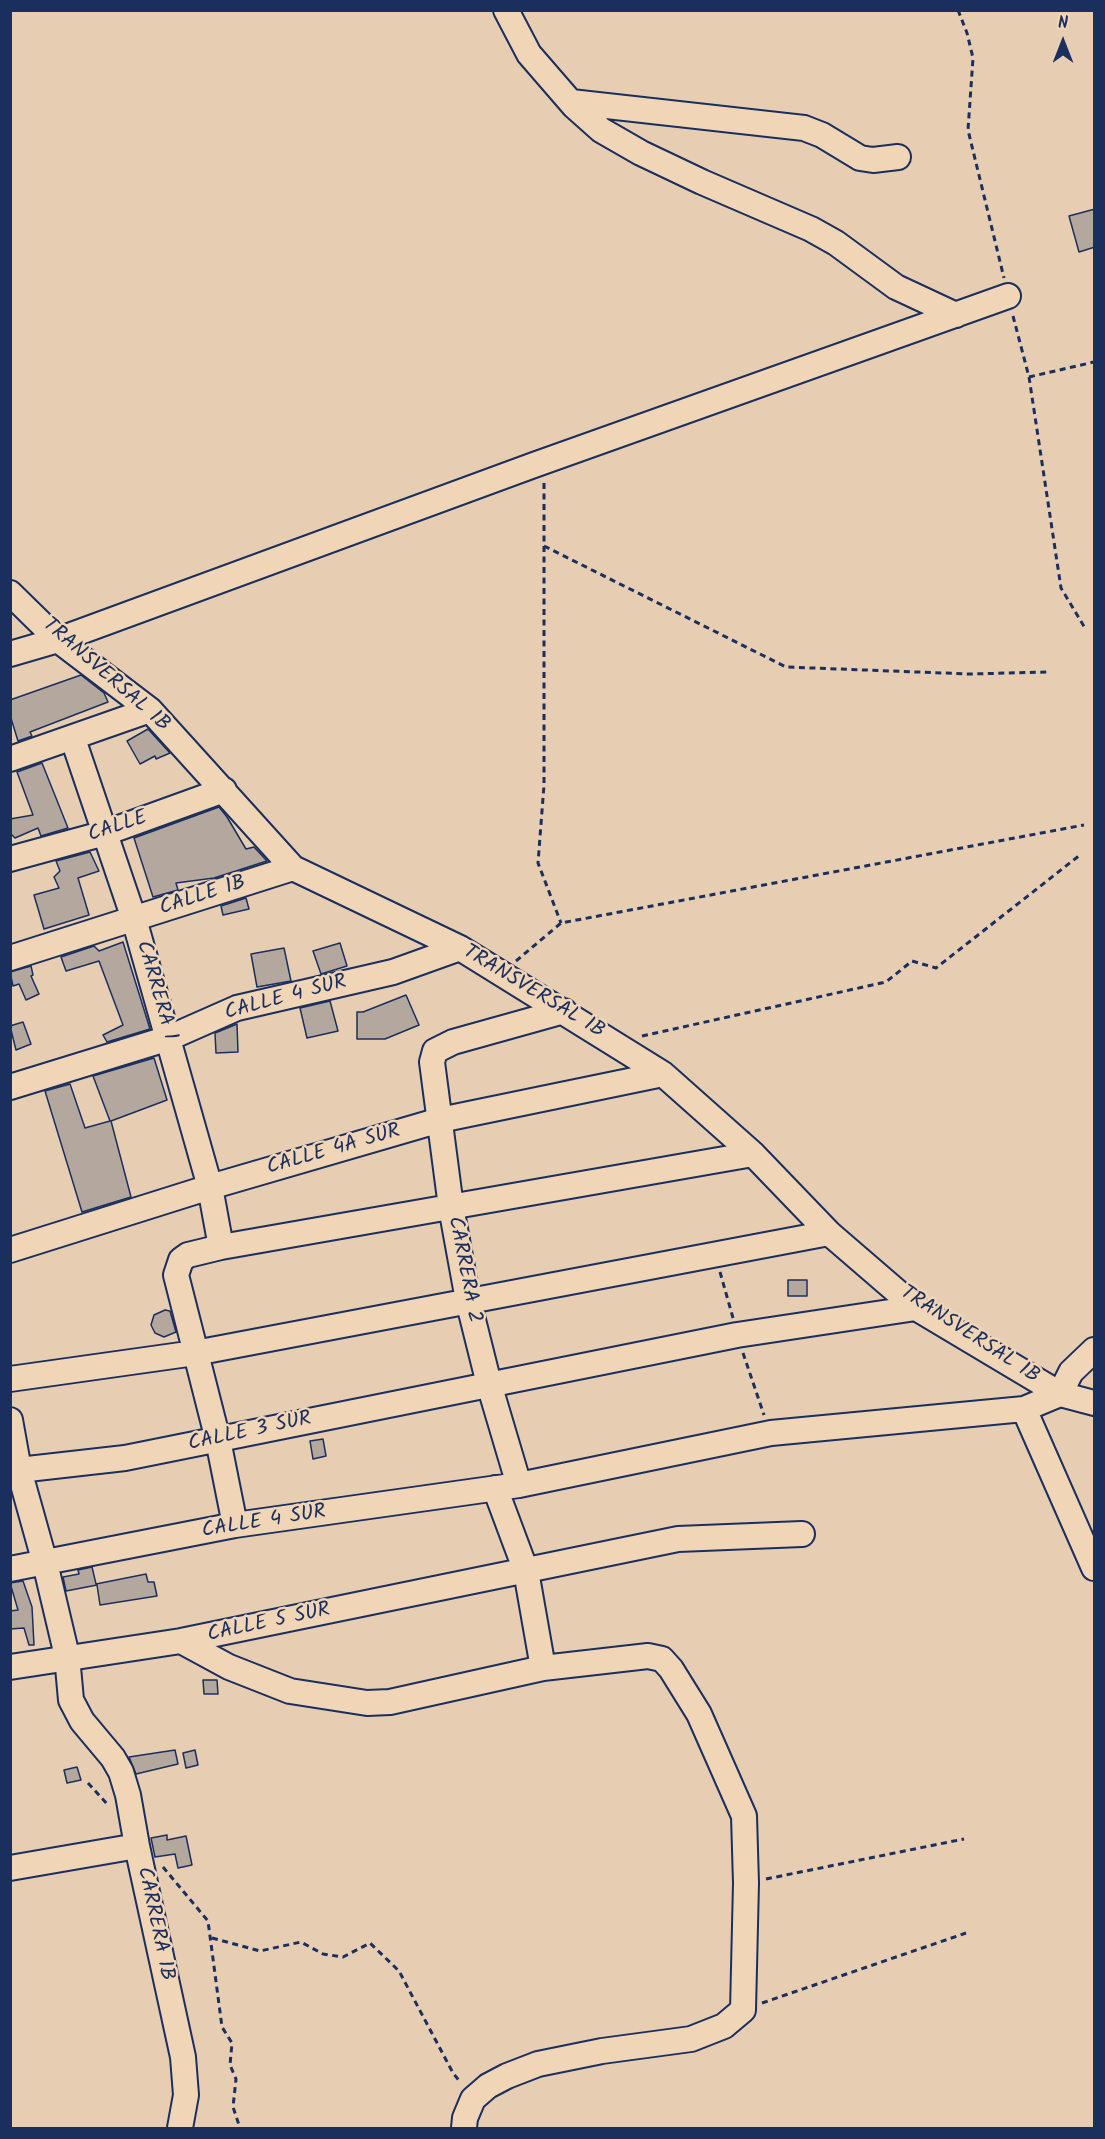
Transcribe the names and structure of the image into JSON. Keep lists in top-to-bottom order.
{
  "streets": {
    "street": [
      "TRANSVERSAL 1B",
      "CALLE",
      "CALLE 1B",
      "CARRERA 1",
      "CALLE 4 SUR",
      "CALLE 4A SUR",
      "CARRERA 2",
      "CALLE 3 SUR",
      "CALLE 5 SUR",
      "CARRERA 1B"
    ]
  },
  "crossings": [
    ["TRANSVERSAL 1B", "CALLE"],
    ["TRANSVERSAL 1B", "CALLE 1B"],
    ["TRANSVERSAL 1B", "CALLE 4 SUR"],
    ["TRANSVERSAL 1B", "CALLE 4A SUR"],
    ["TRANSVERSAL 1B", "CARRERA 2"],
    ["TRANSVERSAL 1B", "CALLE 3 SUR"],
    ["CALLE", "CARRERA 1"],
    ["CALLE 1B", "CARRERA 1"],
    ["CARRERA 1", "CALLE 4 SUR"],
    ["CARRERA 1", "CALLE 4A SUR"],
    ["CALLE 4 SUR", "CARRERA 2"],
    ["CALLE 4A SUR", "CARRERA 2"],
    ["CARRERA 2", "CALLE 3 SUR"],
    ["CARRERA 2", "CALLE 5 SUR"]
  ],
  "north": "top"
}
